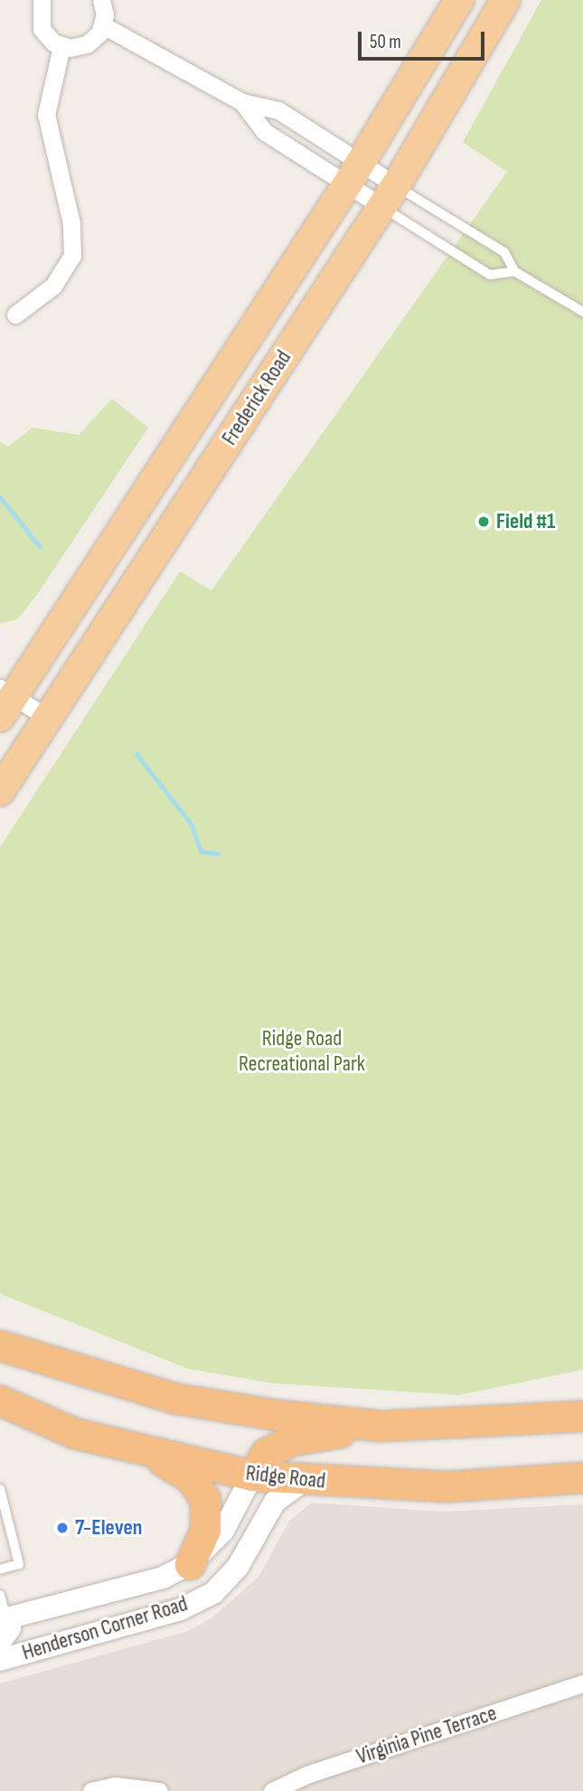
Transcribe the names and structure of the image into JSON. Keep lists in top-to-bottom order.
{
  "streets": {
    "highway": ["Ridge Road"],
    "main road": ["Frederick Road"],
    "street": ["Henderson Corner Road", "Virginia Pine Terrace"]
  },
  "crossings": [
    ["Ridge Road", "Henderson Corner Road"]
  ],
  "parks": ["Ridge Road Recreational Park"],
  "places": ["Field #1", "7-Eleven"],
  "scale_bar": "50 m"
}
